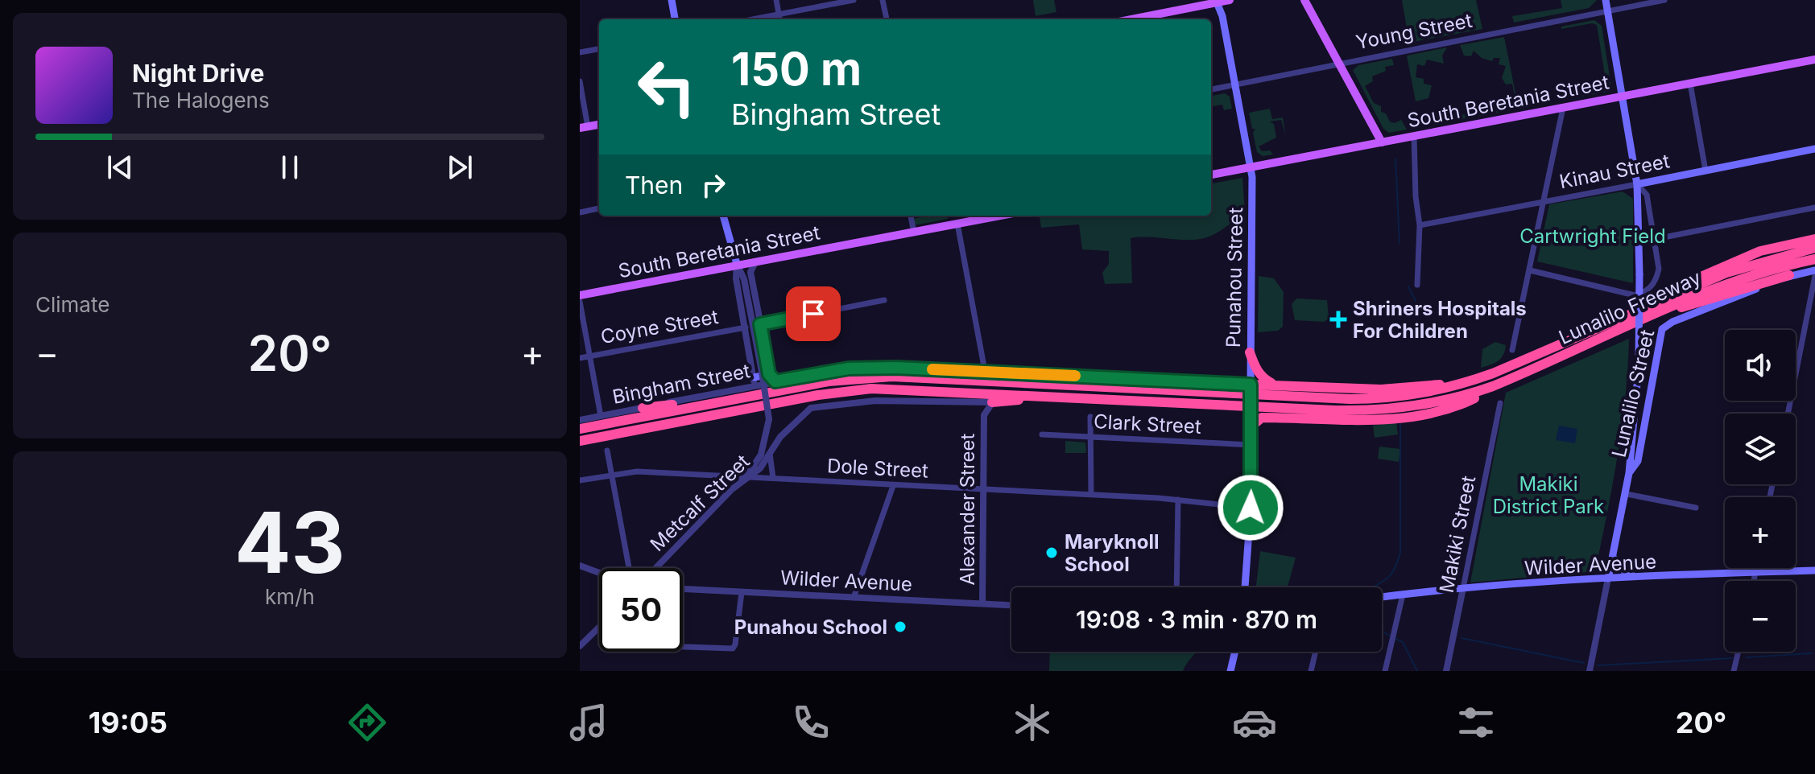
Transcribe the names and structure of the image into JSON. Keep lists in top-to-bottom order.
{
  "streets": {
    "highway": ["Lunalilo Freeway"],
    "main road": [
      "South Beretania Street",
      "Kinau Street",
      "Punahou Street",
      "Lunalilo Street",
      "Wilder Avenue"
    ],
    "street": [
      "Young Street",
      "Coyne Street",
      "Bingham Street",
      "Clark Street",
      "Dole Street",
      "Metcalf Street",
      "Alexander Street",
      "Makiki Street"
    ]
  },
  "crossings": [
    ["Young Street", "Punahou Street"],
    ["South Beretania Street", "Punahou Street"],
    ["Punahou Street", "Bingham Street"],
    ["Punahou Street", "Clark Street"],
    ["Punahou Street", "Dole Street"],
    ["Dole Street", "Metcalf Street"],
    ["Dole Street", "Alexander Street"],
    ["Metcalf Street", "Alexander Street"],
    ["Alexander Street", "Wilder Avenue"],
    ["Makiki Street", "Wilder Avenue"]
  ],
  "parks": ["Cartwright Field", "Makiki District Park"],
  "places": {
    "health": ["Shriners Hospitals For Children"],
    "other": ["Maryknoll School", "Punahou School"]
  },
  "page": {
    "turn": ["150 m", "Bingham Street"],
    "song": ["Night Drive", "The Halogens"],
    "then": "Then",
    "tile": [
      "Climate",
      ["43", "km/h"]
    ],
    "heat": ["−", "20°", "+"],
    "map_buttons": ["+", "−"],
    "limit": "50",
    "trip": "19:08 · 3 min · 870 m",
    "tabs": ["19:05", "20°"]
  }
}
